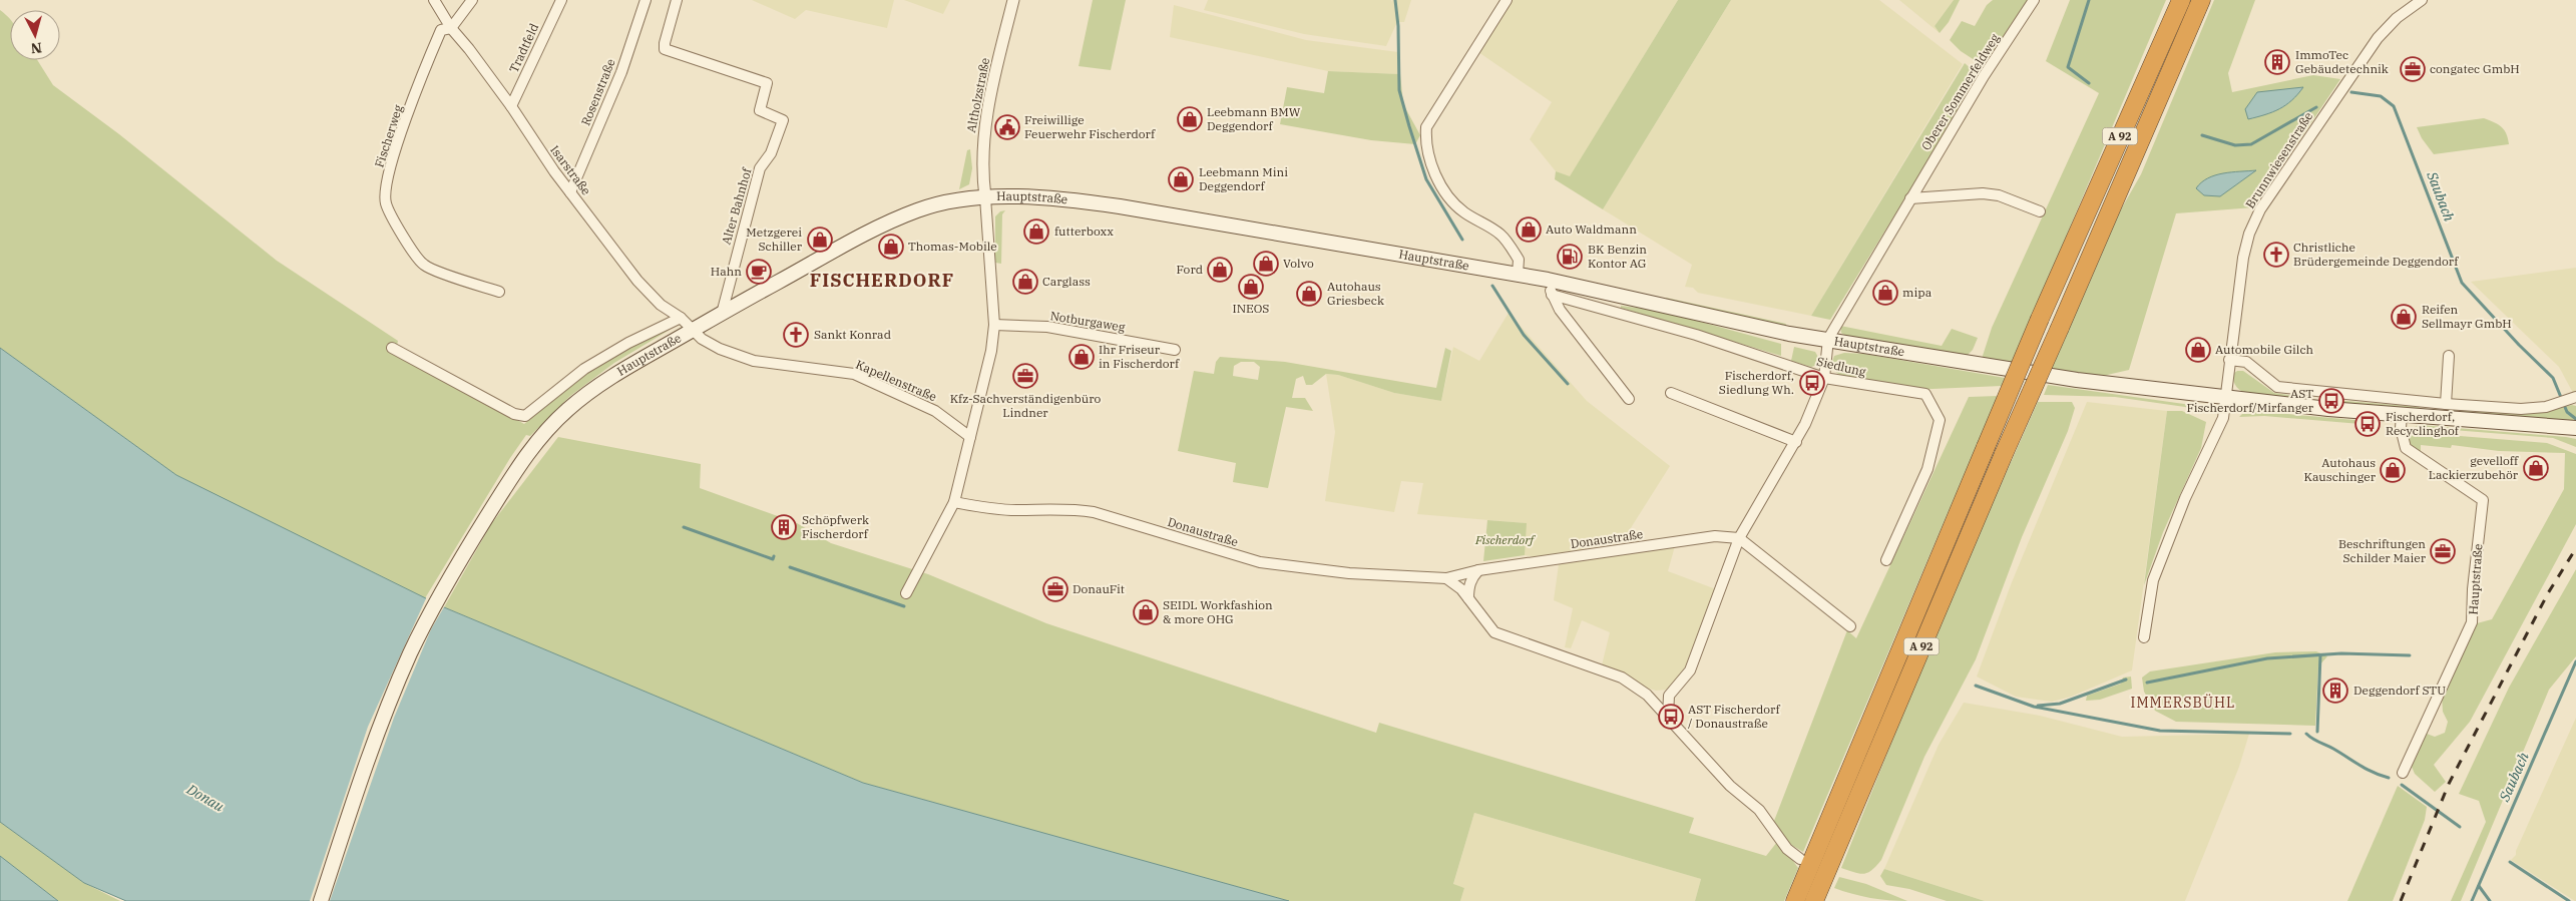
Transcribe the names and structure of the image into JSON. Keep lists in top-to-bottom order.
{
  "streets": {
    "highway": ["A 92"],
    "main road": ["Hauptstraße"],
    "street": [
      "Tradtfeld",
      "Rosenstraße",
      "Oberer Sommerfeldweg",
      "Altholzstraße",
      "Fischerweg",
      "Brunnwiesenstraße",
      "Isarstraße",
      "Alter Bahnhof",
      "Notburgaweg",
      "Siedlung",
      "Kapellenstraße",
      "Donaustraße"
    ]
  },
  "crossings": [
    ["Tradtfeld", "Isarstraße"],
    ["Rosenstraße", "Isarstraße"],
    ["Oberer Sommerfeldweg", "Hauptstraße"],
    ["Altholzstraße", "Hauptstraße"],
    ["Fischerweg", "Isarstraße"],
    ["Brunnwiesenstraße", "Hauptstraße"],
    ["Isarstraße", "Hauptstraße"],
    ["Isarstraße", "Kapellenstraße"],
    ["Hauptstraße", "Alter Bahnhof"],
    ["Hauptstraße", "Kapellenstraße"],
    ["Siedlung", "Donaustraße"]
  ],
  "districts": ["FISCHERDORF", "IMMERSBÜHL"],
  "water": ["Saubach", "Donau"],
  "parks": ["Fischerdorf"],
  "places": {
    "building": ["ImmoTec Gebäudetechnik", "Schöpfwerk Fischerdorf", "Deggendorf STU"],
    "office": [
      "congatec GmbH",
      "Kfz-Sachverständigenbüro Lindner",
      "Beschriftungen Schilder Maier",
      "DonauFit"
    ],
    "shop": [
      "Leebmann BMW Deggendorf",
      "Leebmann Mini Deggendorf",
      "Auto Waldmann",
      "futterboxx",
      "Metzgerei Schiller",
      "Thomas-Mobile",
      "Volvo",
      "Ford",
      "Carglass",
      "INEOS",
      "mipa",
      "Autohaus Griesbeck",
      "Reifen Sellmayr GmbH",
      "Automobile Gilch",
      "Ihr Friseur in Fischerdorf",
      "gevelloff Lackierzubehör",
      "Autohaus Kauschinger",
      "SEIDL Workfashion & more OHG"
    ],
    "public building": ["Freiwillige Feuerwehr Fischerdorf"],
    "church": ["Christliche Brüdergemeinde Deggendorf", "Sankt Konrad"],
    "fuel station": ["BK Benzin Kontor AG"],
    "cafe": ["Hahn"],
    "bus stop": [
      "Fischerdorf, Siedlung Wh.",
      "AST Fischerdorf/Mirfanger",
      "Fischerdorf, Recyclinghof",
      "AST Fischerdorf / Donaustraße"
    ]
  },
  "north": "bottom"
}
